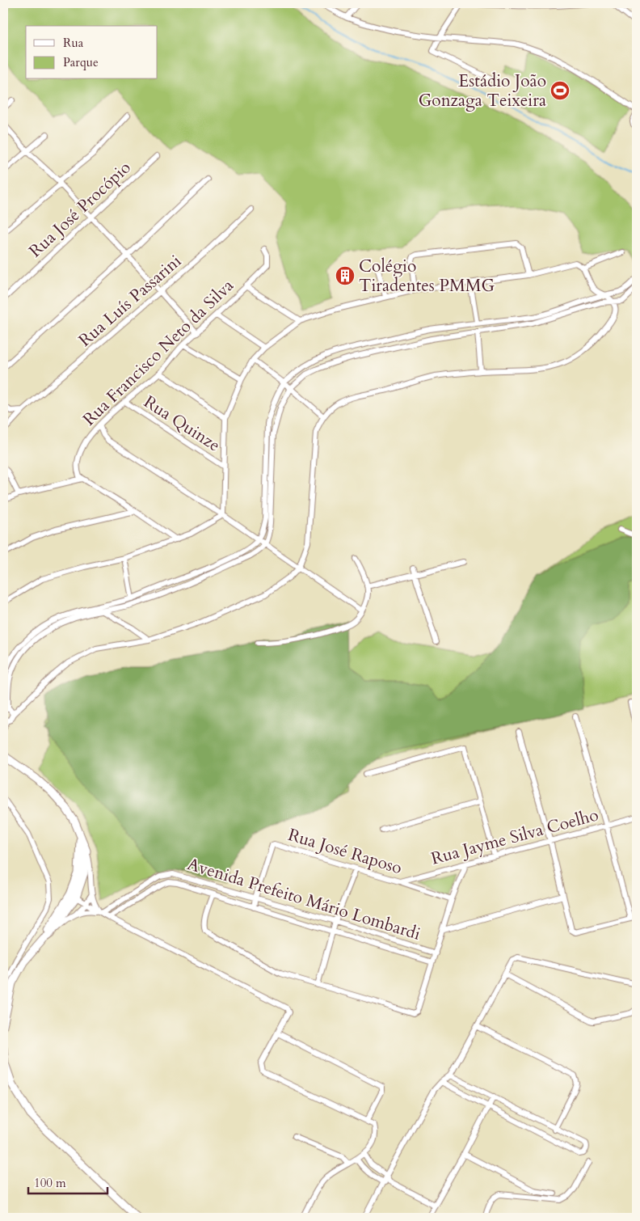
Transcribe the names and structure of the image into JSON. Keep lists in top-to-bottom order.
{
  "streets": {
    "street": [
      "Rua José Procópio",
      "Rua Luís Passarini",
      "Rua Francisco Neto da Silva",
      "Rua Quinze",
      "Rua Jayme Silva Coelho",
      "Rua José Raposo",
      "Avenida Prefeito Mário Lombardi"
    ]
  },
  "crossings": [
    ["Rua Francisco Neto da Silva", "Rua Quinze"],
    ["Rua Jayme Silva Coelho", "Rua José Raposo"],
    ["Rua José Raposo", "Avenida Prefeito Mário Lombardi"]
  ],
  "places": {
    "sports": ["Estádio João Gonzaga Teixeira"],
    "building": ["Colégio Tiradentes PMMG"]
  },
  "legend": ["Rua", "Parque"],
  "scale_bar": "100 m"
}
